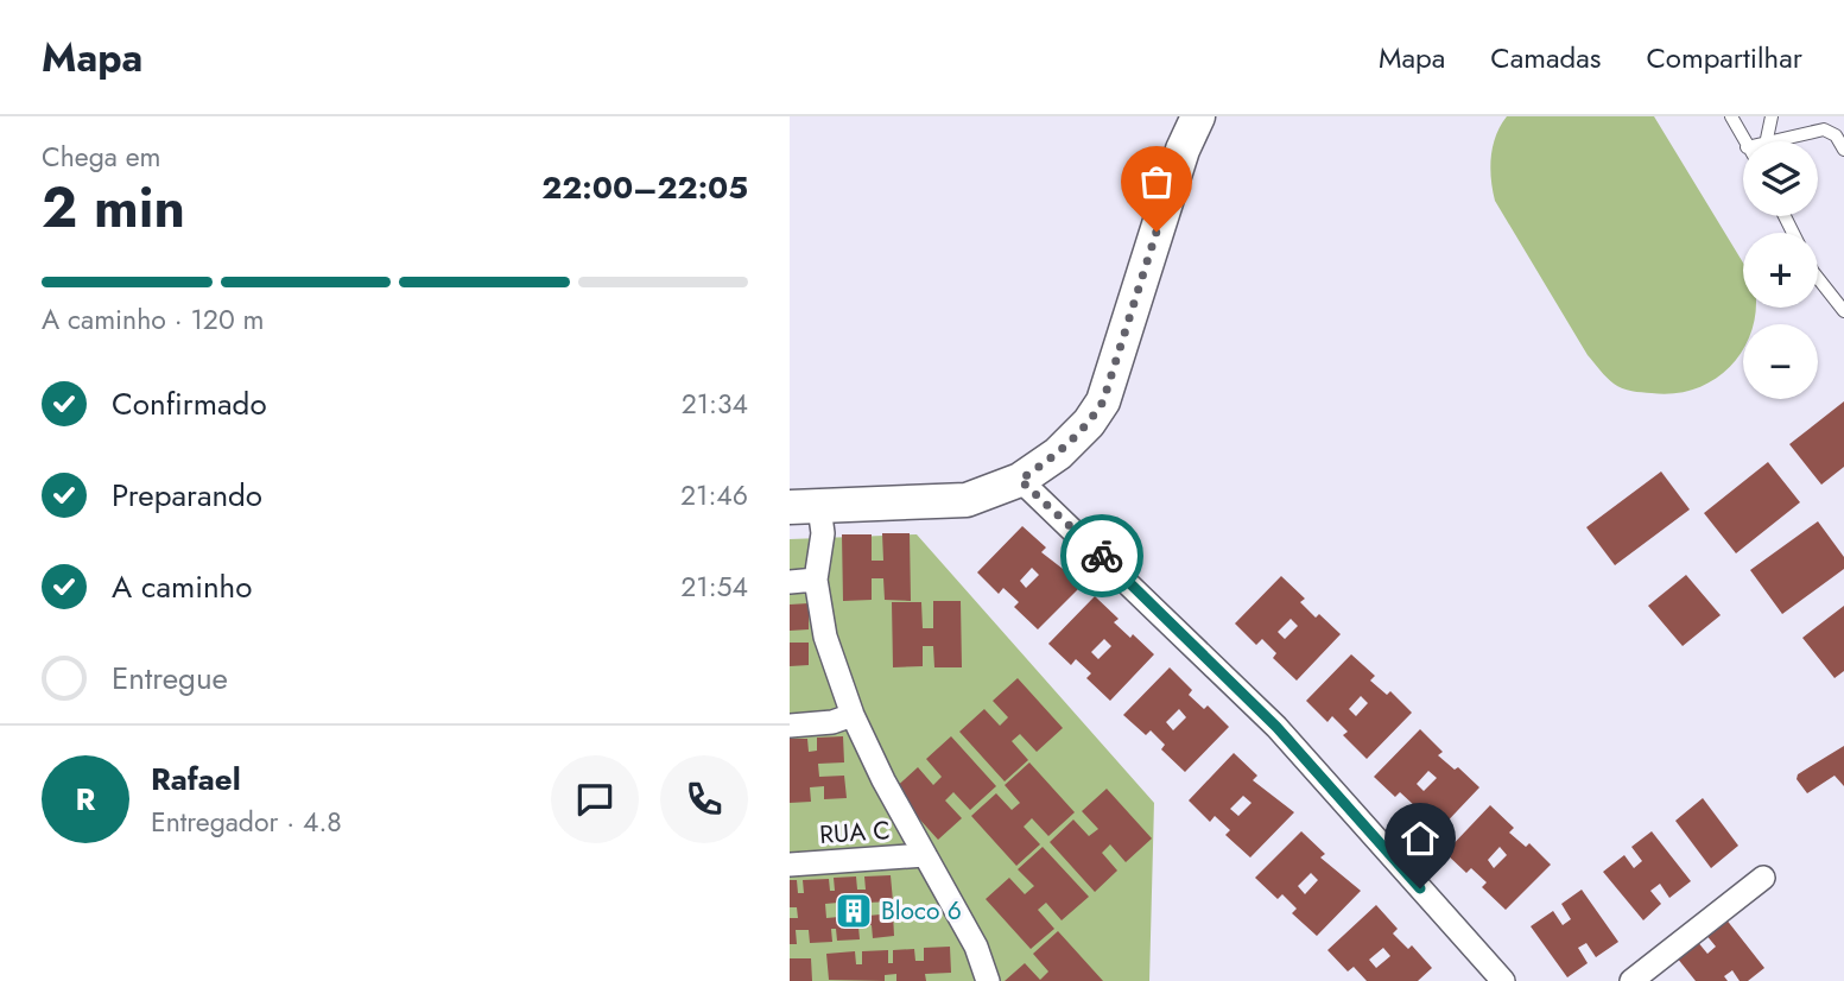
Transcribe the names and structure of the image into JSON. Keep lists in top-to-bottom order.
{
  "streets": {
    "street": ["RUA C"]
  },
  "places": {
    "building": ["Bloco 6"]
  },
  "page": {
    "header": "Mapa",
    "nav": ["Mapa", "Camadas", "Compartilhar"],
    "heading": ["2 min", "Chega em", "22:00–22:05"],
    "panel": ["Rafael", "Entregador · 4.8"],
    "map_buttons": ["+", "−"],
    "bar": "A caminho · 120 m",
    "list": [
      ["Confirmado", "21:34"],
      ["Preparando", "21:46"],
      ["A caminho", "21:54"],
      "Entregue"
    ],
    "round": "R"
  }
}
